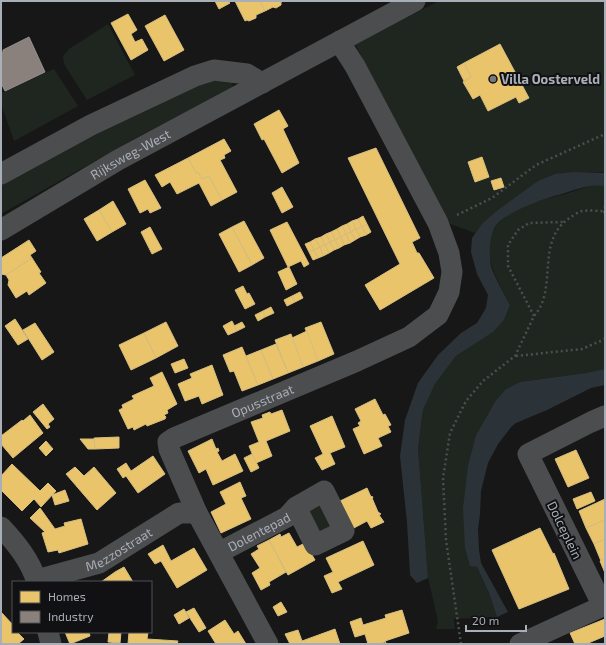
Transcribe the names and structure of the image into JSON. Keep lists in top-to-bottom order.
{
  "streets": {
    "street": [
      "Rijksweg-West",
      "Opusstraat",
      "Dolentepad",
      "Dolceplein",
      "Mezzostraat"
    ]
  },
  "crossings": [
    ["Rijksweg-West", "Opusstraat"],
    ["Opusstraat", "Mezzostraat"]
  ],
  "places": ["Villa Oosterveld"],
  "legend": ["Homes", "Industry"],
  "scale_bar": "20 m"
}
